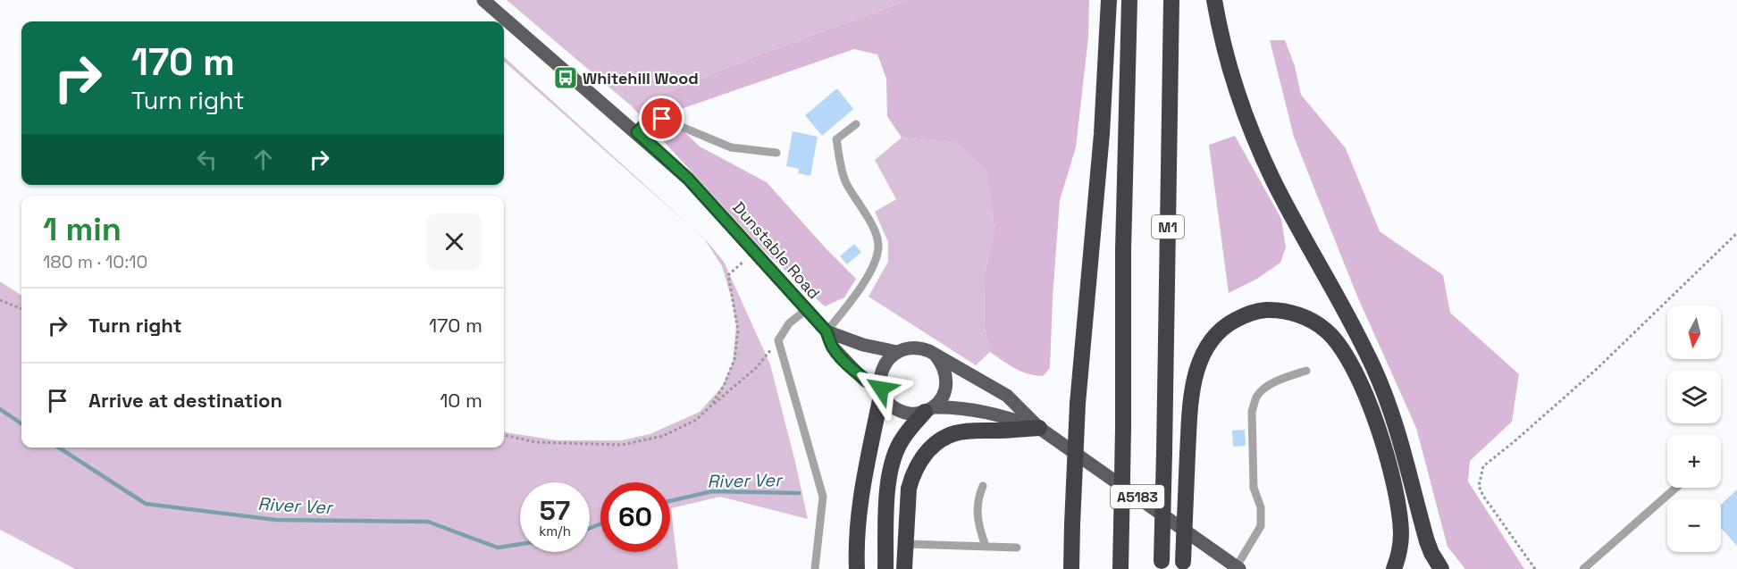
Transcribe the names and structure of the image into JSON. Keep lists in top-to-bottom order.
{
  "streets": {
    "highway": ["M1"],
    "main road": ["Dunstable Road", "A5183"]
  },
  "crossings": [
    ["Dunstable Road", "A5183"]
  ],
  "water": ["River Ver"],
  "places": {
    "bus stop": ["Whitehill Wood"]
  },
  "north": "bottom",
  "page": {
    "turn": ["170 m", "Turn right"],
    "heading": ["1 min", "180 m · 10:10"],
    "list": [
      {
        "name": "Turn right",
        "value": "170 m"
      },
      {
        "name": "Arrive at destination",
        "value": "10 m"
      }
    ],
    "map_buttons": ["+", "−"],
    "speed": "57 km/h",
    "limit": "60"
  }
}
